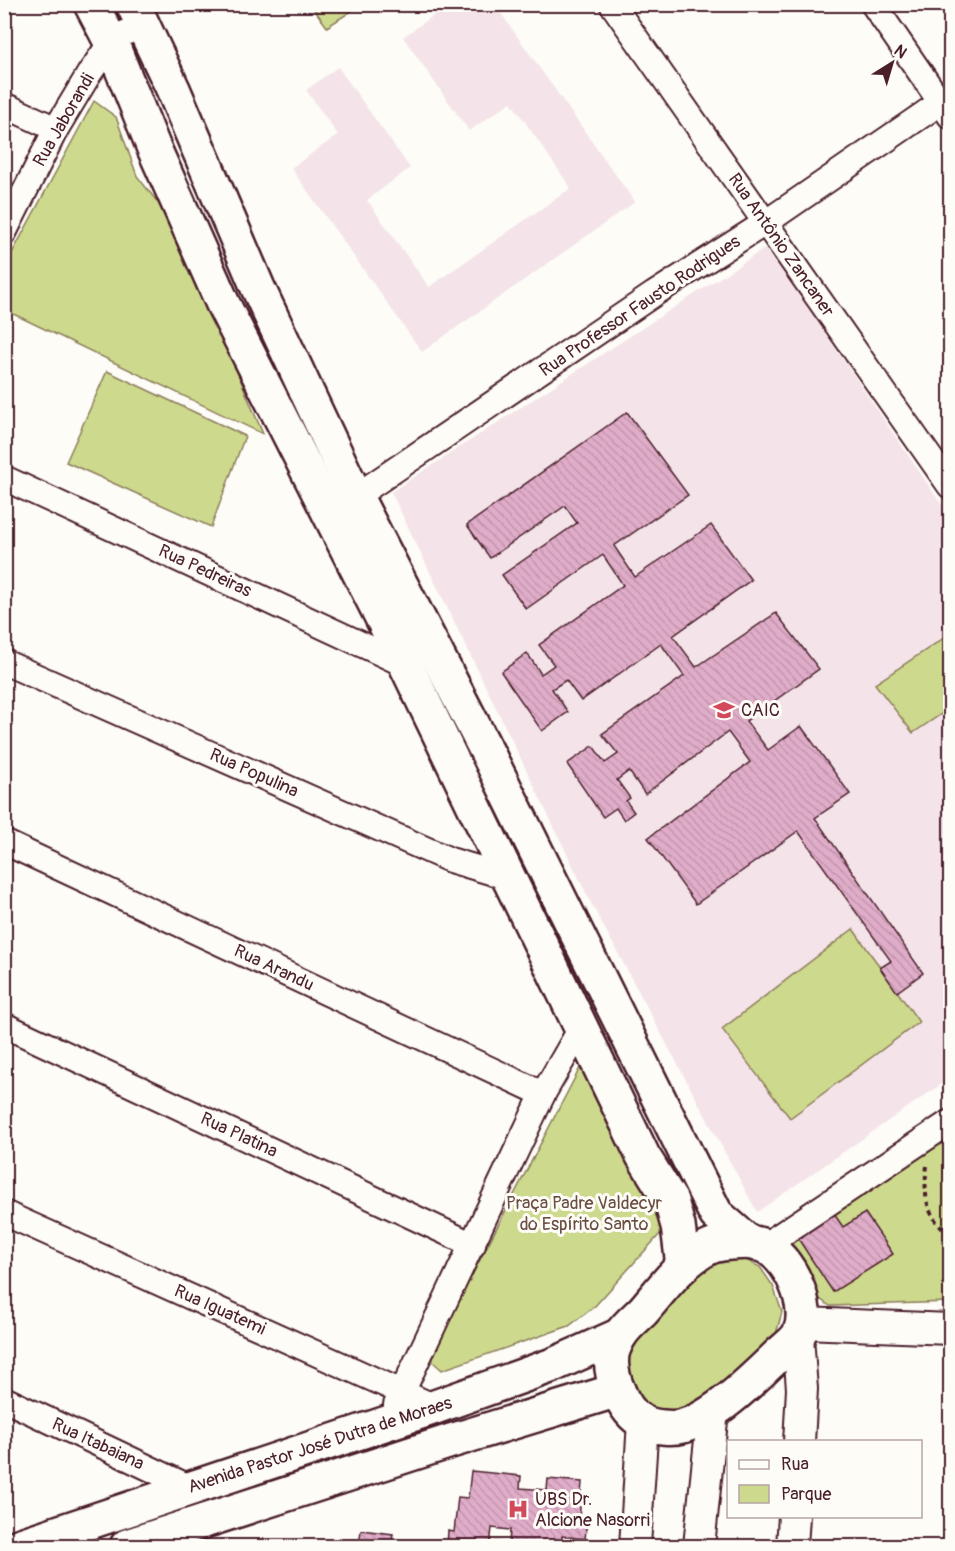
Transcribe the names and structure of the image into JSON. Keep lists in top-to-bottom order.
{
  "streets": {
    "main road": ["Avenida Pastor José Dutra de Moraes"],
    "street": [
      "Rua Jaborandi",
      "Rua Antônio Zancaner",
      "Rua Professor Fausto Rodrigues",
      "Rua Pedreiras",
      "Rua Populina",
      "Rua Arandu",
      "Rua Platina",
      "Rua Iguatemi",
      "Rua Itabaiana"
    ]
  },
  "crossings": [
    ["Rua Antônio Zancaner", "Rua Professor Fausto Rodrigues"],
    ["Rua Iguatemi", "Avenida Pastor José Dutra de Moraes"],
    ["Rua Itabaiana", "Avenida Pastor José Dutra de Moraes"]
  ],
  "parks": ["Praça Padre Valdecyr do Espírito Santo"],
  "places": {
    "school or university": ["CAIC"],
    "hospital": ["UBS Dr. Alcione Nasorri"]
  },
  "legend": ["Rua", "Parque"],
  "north": "top right"
}
